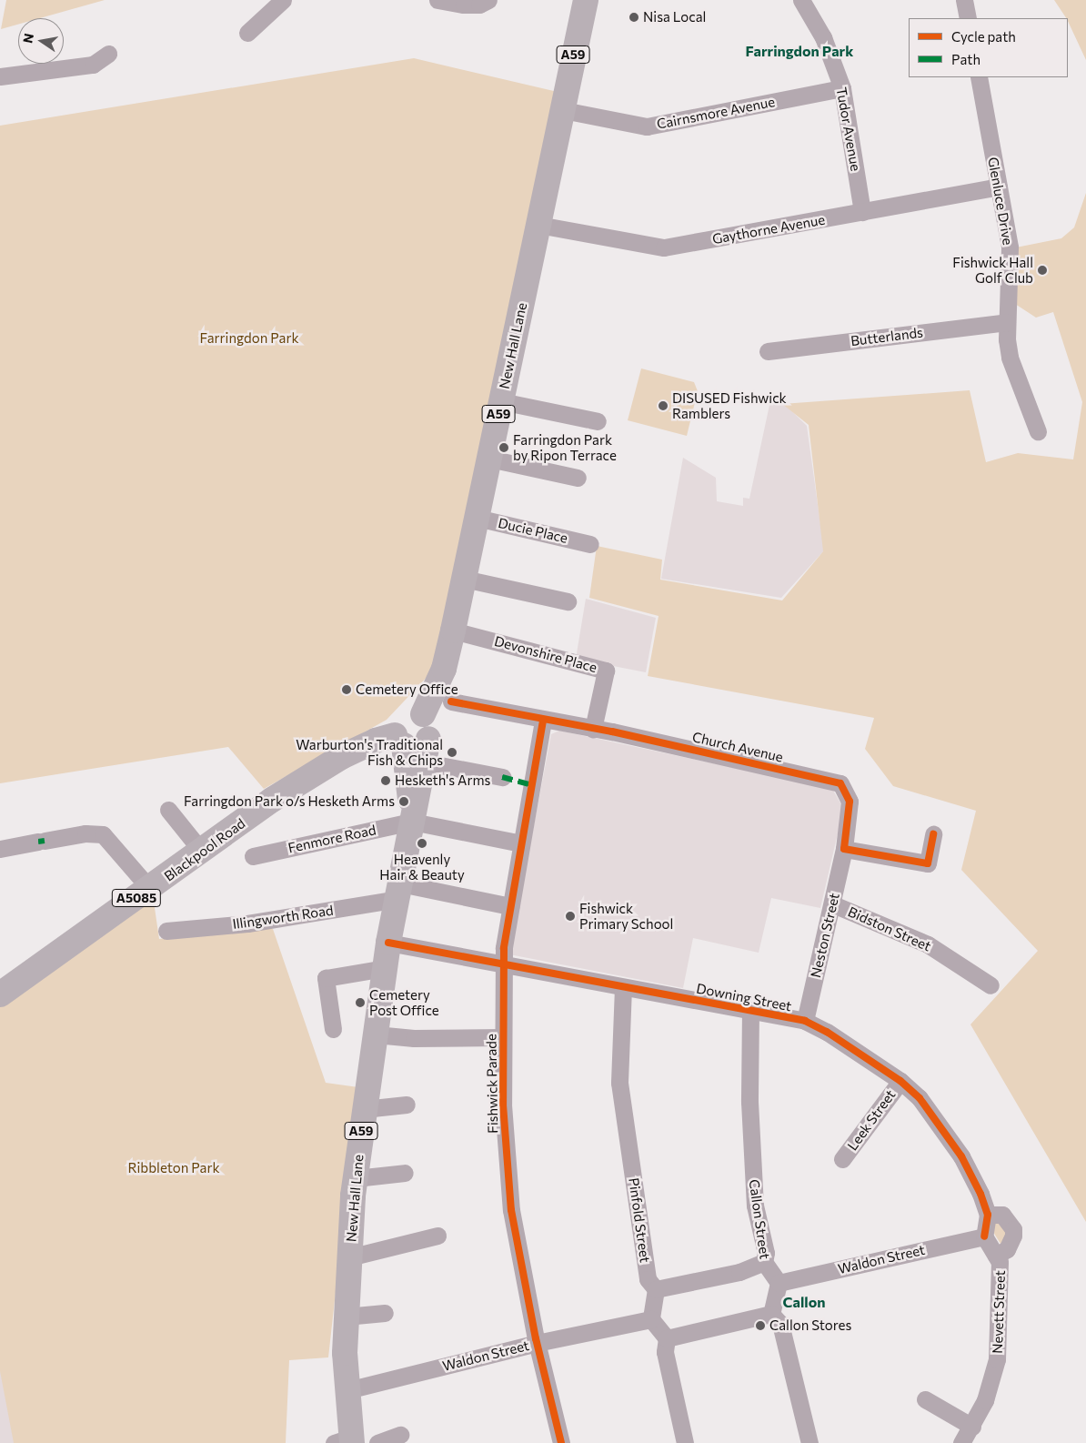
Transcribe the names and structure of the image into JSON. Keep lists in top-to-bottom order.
{
  "streets": {
    "highway": [
      "A59",
      "New Hall Lane",
      "Blackpool Road",
      "A5085"
    ],
    "street": [
      "Cairnsmore Avenue",
      "Tudor Avenue",
      "Glenluce Drive",
      "Gaythorne Avenue",
      "Butterlands",
      "Ducie Place",
      "Devonshire Place",
      "Church Avenue",
      "Fenmore Road",
      "Illingworth Road",
      "Bidston Street",
      "Neston Street",
      "Downing Street",
      "Fishwick Parade",
      "Leek Street",
      "Callon Street",
      "Pinfold Street",
      "Waldon Street",
      "Nevett Street"
    ]
  },
  "crossings": [
    ["A59", "New Hall Lane"],
    ["A59", "Blackpool Road"],
    ["Cairnsmore Avenue", "Tudor Avenue"],
    ["Cairnsmore Avenue", "New Hall Lane"],
    ["Tudor Avenue", "Gaythorne Avenue"],
    ["Glenluce Drive", "Gaythorne Avenue"],
    ["Glenluce Drive", "Butterlands"],
    ["Gaythorne Avenue", "New Hall Lane"],
    ["New Hall Lane", "Ducie Place"],
    ["New Hall Lane", "Devonshire Place"],
    ["New Hall Lane", "Fenmore Road"],
    ["New Hall Lane", "Blackpool Road"],
    ["New Hall Lane", "Illingworth Road"],
    ["New Hall Lane", "Downing Street"],
    ["New Hall Lane", "Waldon Street"],
    ["Devonshire Place", "Church Avenue"],
    ["Church Avenue", "Neston Street"],
    ["Church Avenue", "Fishwick Parade"],
    ["Bidston Street", "Neston Street"],
    ["Neston Street", "Downing Street"],
    ["Downing Street", "Fishwick Parade"],
    ["Downing Street", "Leek Street"],
    ["Downing Street", "Callon Street"],
    ["Downing Street", "Pinfold Street"],
    ["Downing Street", "Nevett Street"],
    ["Fishwick Parade", "Waldon Street"],
    ["Callon Street", "Waldon Street"],
    ["Waldon Street", "Nevett Street"]
  ],
  "districts": ["Farringdon Park", "Callon"],
  "parks": ["Farringdon Park", "Ribbleton Park"],
  "places": [
    "Nisa Local",
    "Fishwick Hall Golf Club",
    "DISUSED Fishwick Ramblers",
    "Farringdon Park by Ripon Terrace",
    "Cemetery Office",
    "Warburton's Traditional Fish & Chips",
    "Hesketh's Arms",
    "Farringdon Park o/s Hesketh Arms",
    "Heavenly Hair & Beauty",
    "Fishwick Primary School",
    "Cemetery Post Office",
    "Callon Stores"
  ],
  "legend": ["Cycle path", "Path"],
  "north": "left"
}
